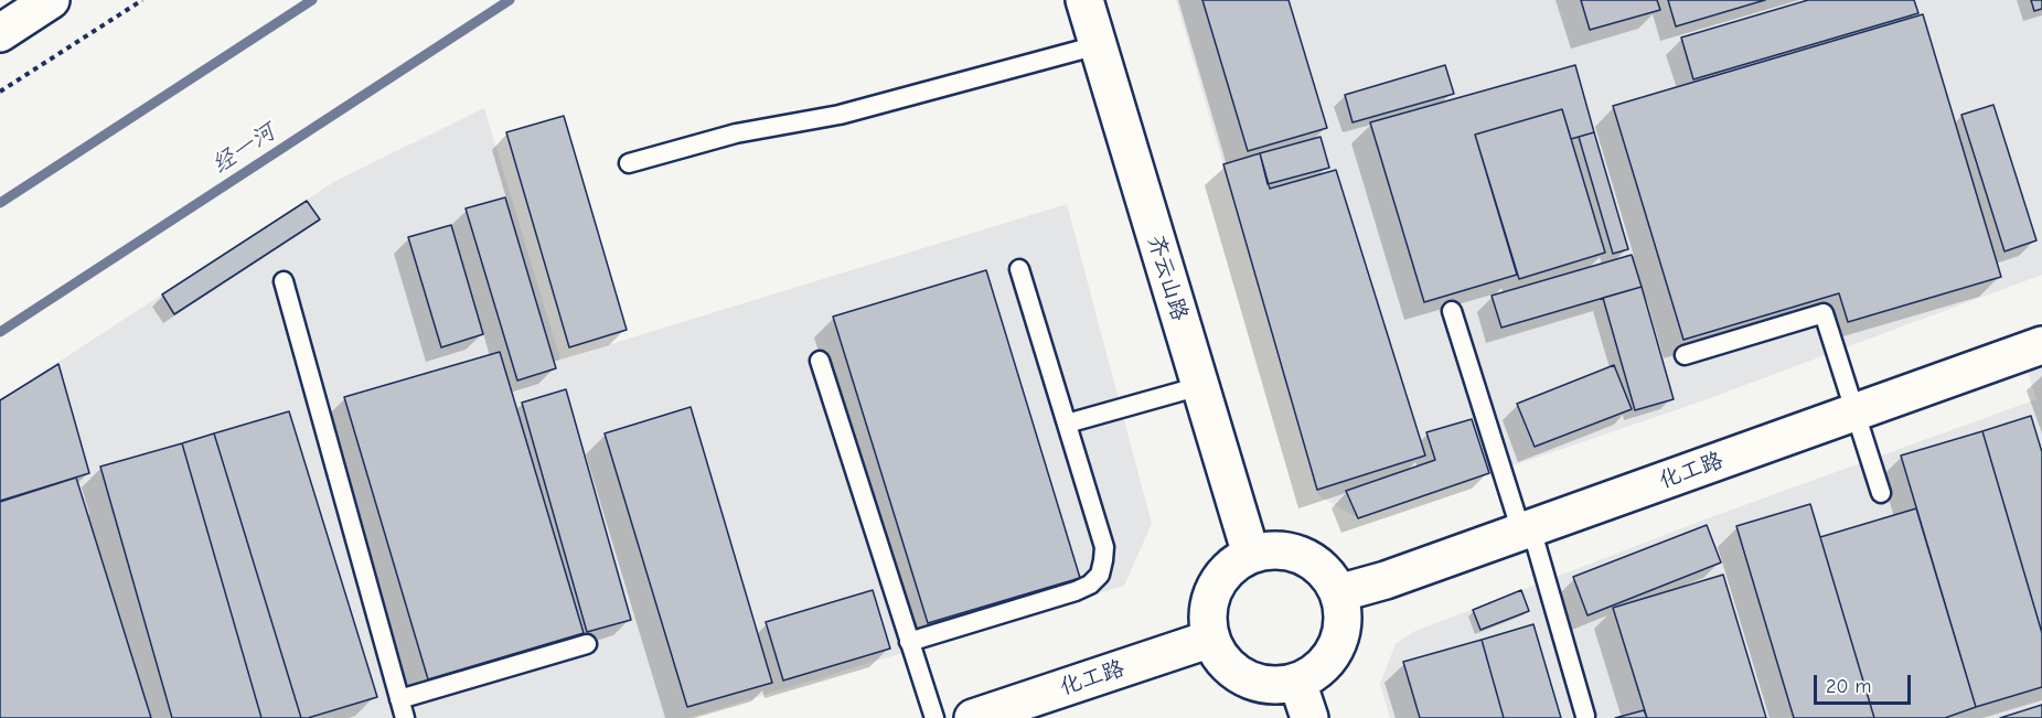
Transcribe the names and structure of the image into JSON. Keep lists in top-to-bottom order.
{
  "streets": {
    "street": ["齐云山路", "化工路"]
  },
  "crossings": [
    ["齐云山路", "化工路"]
  ],
  "water": ["经一河"],
  "scale_bar": "20 m"
}
